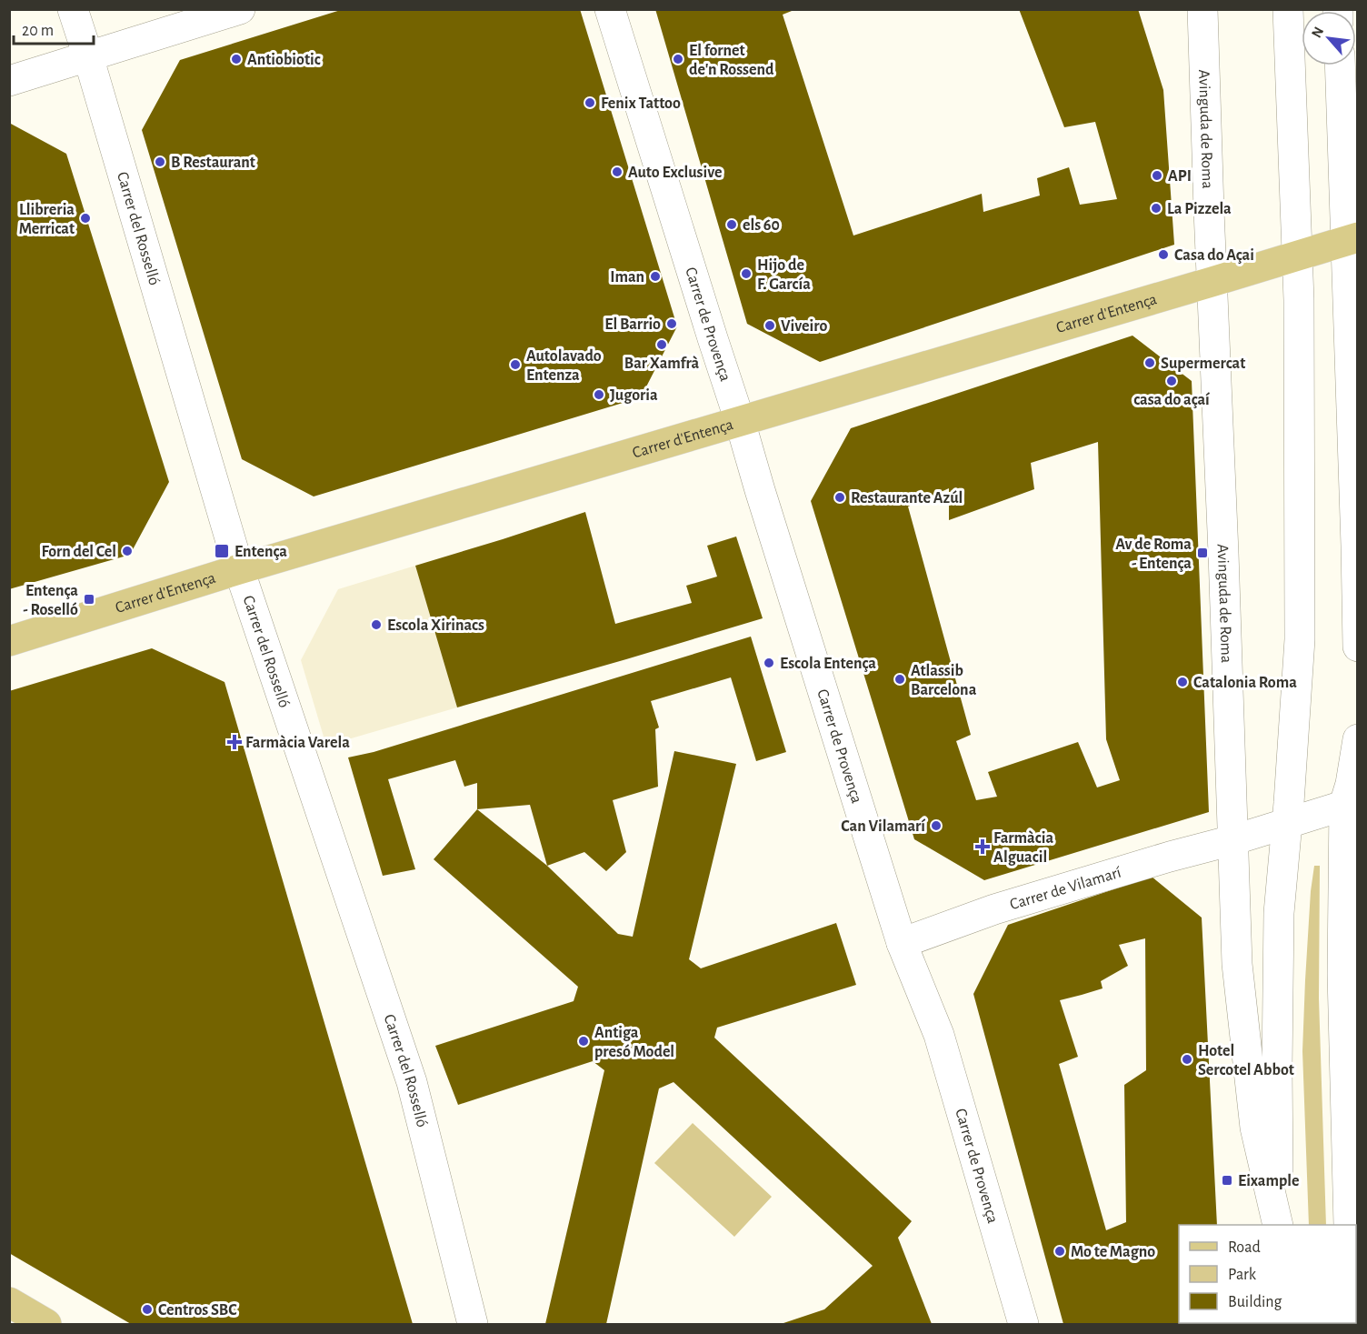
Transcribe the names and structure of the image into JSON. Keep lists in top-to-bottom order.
{
  "streets": {
    "main road": ["Carrer d'Entença"],
    "street": [
      "Avinguda de Roma",
      "Carrer del Rosselló",
      "Carrer de Provença",
      "Carrer de Vilamarí"
    ]
  },
  "crossings": [
    ["Avinguda de Roma", "Carrer d'Entença"],
    ["Avinguda de Roma", "Carrer de Vilamarí"],
    ["Carrer del Rosselló", "Carrer d'Entença"],
    ["Carrer d'Entença", "Carrer de Provença"],
    ["Carrer de Provença", "Carrer de Vilamarí"]
  ],
  "places": {
    "other": [
      "Antiobiotic",
      "El fornet de'n Rossend",
      "Fenix Tattoo",
      "B Restaurant",
      "Auto Exclusive",
      "API",
      "La Pizzela",
      "Llibreria Merricat",
      "els 60",
      "Casa do Açai",
      "Hijo de F. García",
      "Iman",
      "El Barrio",
      "Viveiro",
      "Bar Xamfrà",
      "Supermercat",
      "Autolavado Entenza",
      "casa do açaí",
      "Jugoria",
      "Restaurante Azúl",
      "Forn del Cel",
      "Escola Xirinacs",
      "Escola Entença",
      "Atlassib Barcelona",
      "Catalonia Roma",
      "Can Vilamarí",
      "Antiga presó Model",
      "Hotel Sercotel Abbot",
      "Mo te Magno",
      "Centros SBC"
    ],
    "transit": [
      "Entença",
      "Av de Roma - Entença",
      "Entença - Roselló",
      "Eixample"
    ],
    "health": ["Farmàcia Varela", "Farmàcia Alguacil"]
  },
  "legend": ["Road", "Park", "Building"],
  "scale_bar": "20 m",
  "north": "top left"
}
